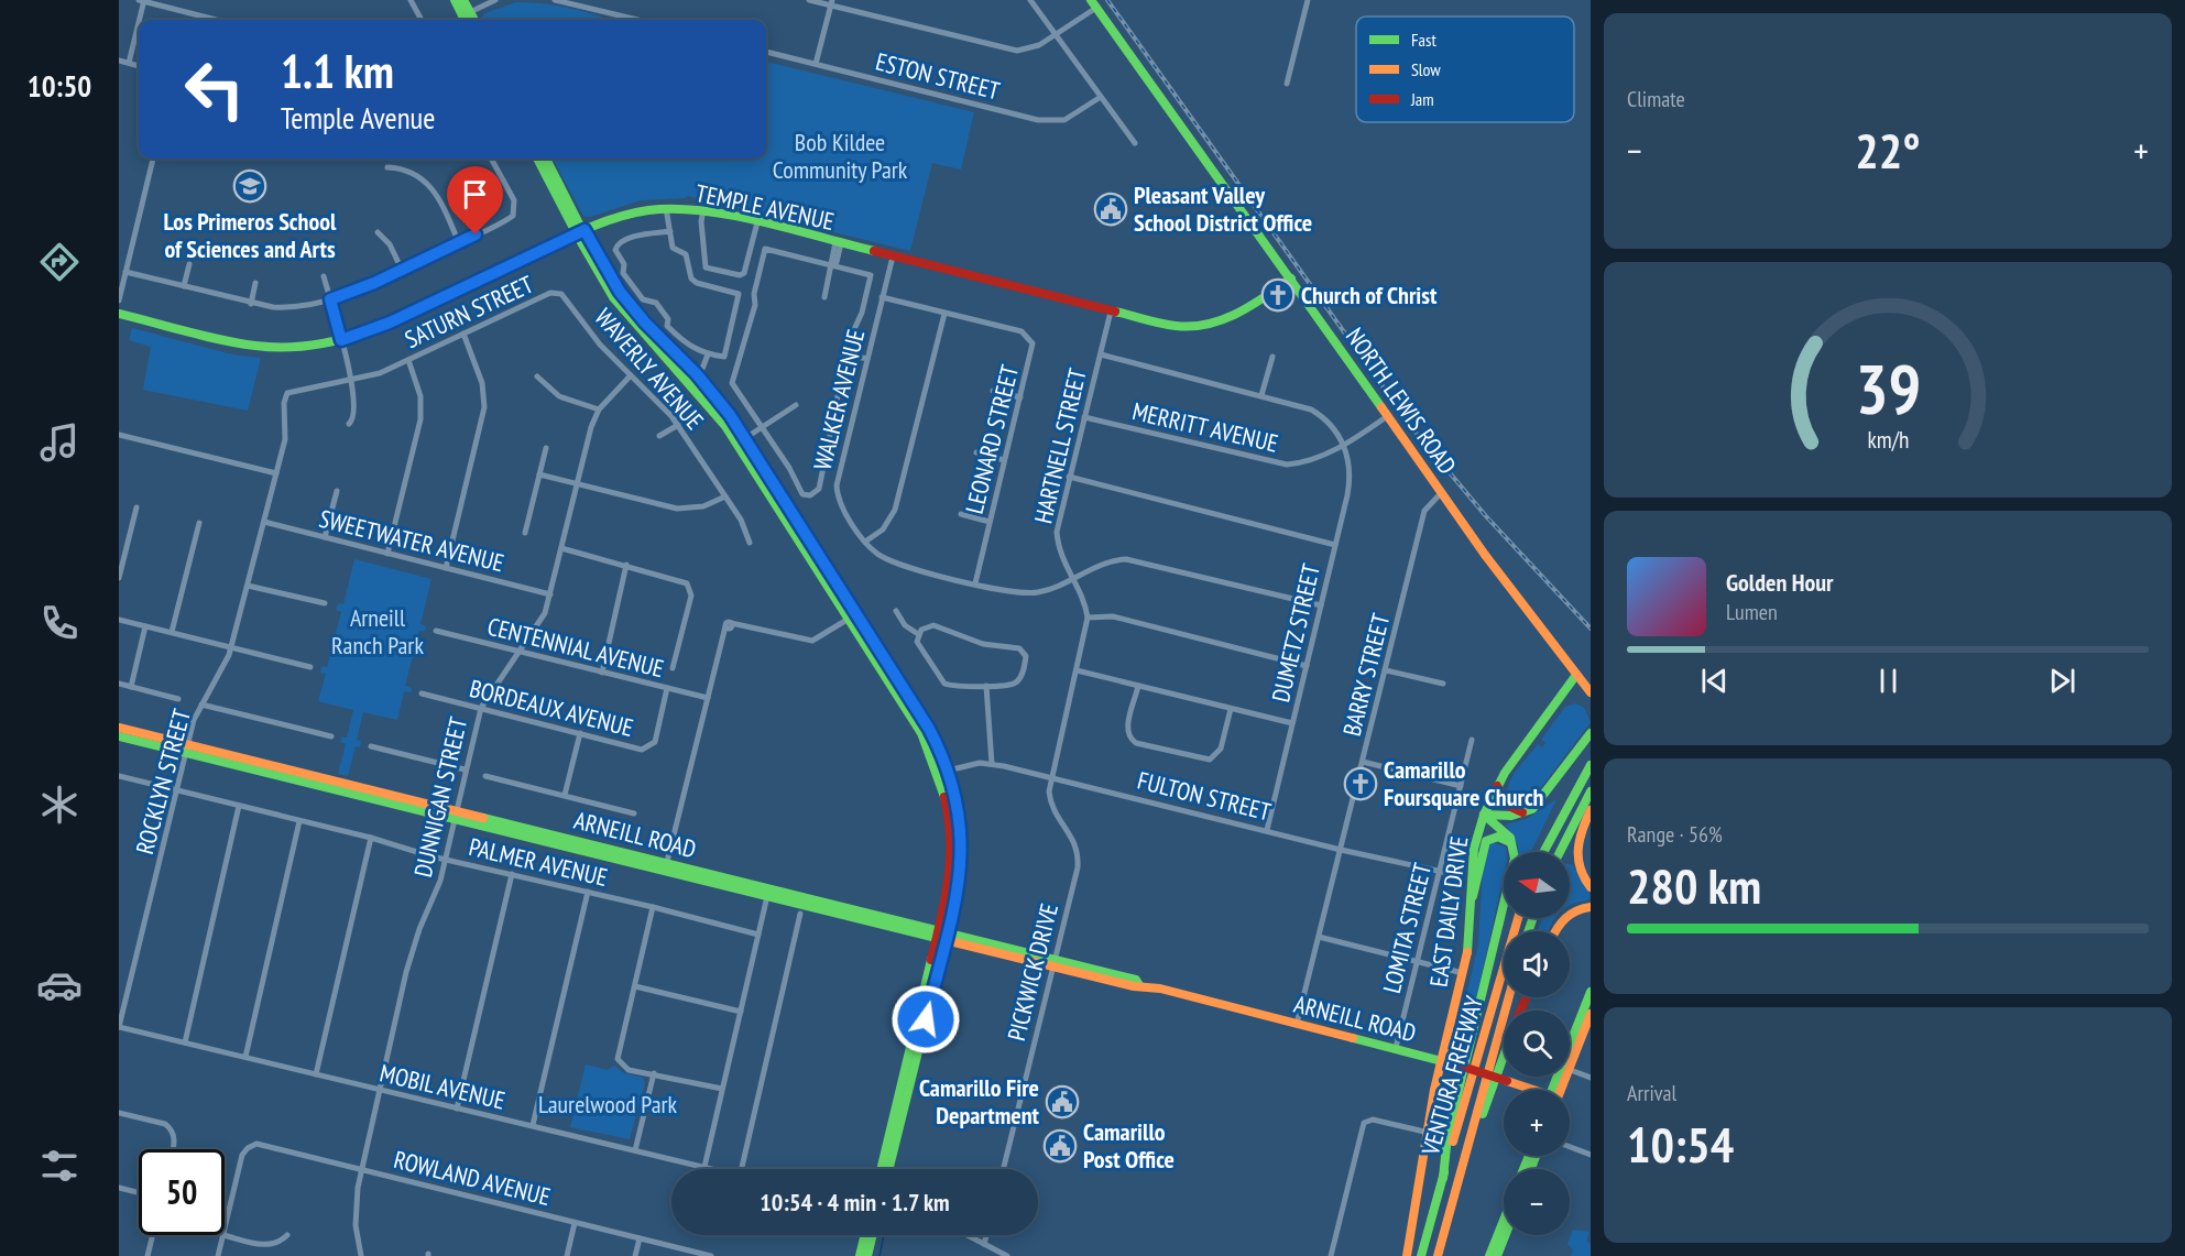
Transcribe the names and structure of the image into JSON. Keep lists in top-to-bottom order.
{
  "streets": {
    "main road": [
      "TEMPLE AVENUE",
      "NORTH LEWIS ROAD",
      "ARNEILL ROAD",
      "EAST DAILY DRIVE",
      "VENTURA FREEWAY"
    ],
    "street": [
      "ESTON STREET",
      "SATURN STREET",
      "WAVERLY AVENUE",
      "WALKER AVENUE",
      "MERRITT AVENUE",
      "LEONARD STREET",
      "HARTNELL STREET",
      "SWEETWATER AVENUE",
      "DUMETZ STREET",
      "CENTENNIAL AVENUE",
      "BARRY STREET",
      "BORDEAUX AVENUE",
      "ROCKLYN STREET",
      "FULTON STREET",
      "DUNNIGAN STREET",
      "PALMER AVENUE",
      "LOMITA STREET",
      "PICKWICK DRIVE",
      "MOBIL AVENUE",
      "ROWLAND AVENUE"
    ]
  },
  "crossings": [
    ["TEMPLE AVENUE", "WALKER AVENUE"],
    ["TEMPLE AVENUE", "NORTH LEWIS ROAD"],
    ["TEMPLE AVENUE", "HARTNELL STREET"],
    ["SATURN STREET", "WAVERLY AVENUE"],
    ["SATURN STREET", "ROCKLYN STREET"],
    ["WAVERLY AVENUE", "DUNNIGAN STREET"],
    ["WALKER AVENUE", "LEONARD STREET"],
    ["WALKER AVENUE", "HARTNELL STREET"],
    ["WALKER AVENUE", "DUMETZ STREET"],
    ["NORTH LEWIS ROAD", "MERRITT AVENUE"],
    ["NORTH LEWIS ROAD", "BARRY STREET"],
    ["NORTH LEWIS ROAD", "EAST DAILY DRIVE"],
    ["MERRITT AVENUE", "HARTNELL STREET"],
    ["MERRITT AVENUE", "DUMETZ STREET"],
    ["HARTNELL STREET", "FULTON STREET"],
    ["HARTNELL STREET", "PICKWICK DRIVE"],
    ["SWEETWATER AVENUE", "ROCKLYN STREET"],
    ["SWEETWATER AVENUE", "DUNNIGAN STREET"],
    ["DUMETZ STREET", "FULTON STREET"],
    ["CENTENNIAL AVENUE", "BORDEAUX AVENUE"],
    ["CENTENNIAL AVENUE", "DUNNIGAN STREET"],
    ["BARRY STREET", "FULTON STREET"],
    ["BARRY STREET", "ARNEILL ROAD"],
    ["BORDEAUX AVENUE", "DUNNIGAN STREET"],
    ["ROCKLYN STREET", "ARNEILL ROAD"],
    ["ROCKLYN STREET", "PALMER AVENUE"],
    ["ROCKLYN STREET", "MOBIL AVENUE"],
    ["FULTON STREET", "LOMITA STREET"],
    ["FULTON STREET", "PICKWICK DRIVE"],
    ["DUNNIGAN STREET", "ARNEILL ROAD"],
    ["DUNNIGAN STREET", "PALMER AVENUE"],
    ["DUNNIGAN STREET", "MOBIL AVENUE"],
    ["DUNNIGAN STREET", "ROWLAND AVENUE"],
    ["ARNEILL ROAD", "EAST DAILY DRIVE"],
    ["ARNEILL ROAD", "LOMITA STREET"],
    ["ARNEILL ROAD", "PICKWICK DRIVE"]
  ],
  "parks": ["Bob Kildee Community Park", "Arneill Ranch Park", "Laurelwood Park"],
  "places": {
    "school or university": ["Los Primeros School of Sciences and Arts"],
    "public building": ["Pleasant Valley School District Office", "Camarillo Fire Department", "Camarillo Post Office"],
    "church": ["Church of Christ", "Camarillo Foursquare Church"]
  },
  "legend": ["Fast", "Slow", "Jam"],
  "north": "left",
  "page": {
    "tabs": "10:50",
    "tile": [
      "Climate",
      ["Range · 56%", "280 km"],
      ["Arrival", "10:54"]
    ],
    "turn": ["1.1 km", "Temple Avenue"],
    "heat": ["−", "22°", "+"],
    "song": ["Golden Hour", "Lumen"],
    "map_buttons": ["+", "−"],
    "limit": "50",
    "trip": "10:54 · 4 min · 1.7 km",
    "gauge": ["39", "km/h"]
  }
}
